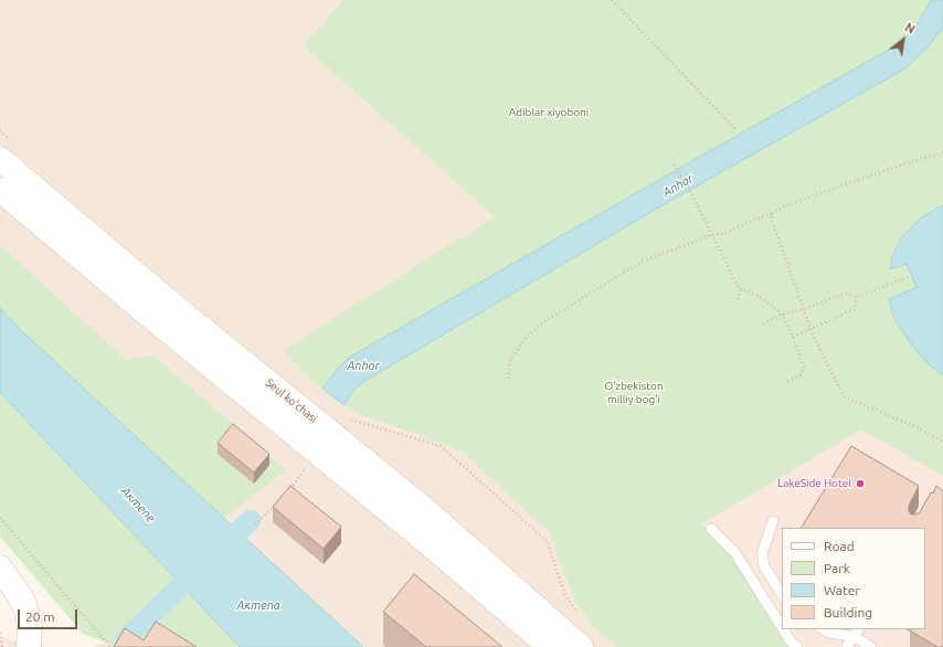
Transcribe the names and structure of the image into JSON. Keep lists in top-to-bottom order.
{
  "streets": {
    "main road": ["Seul ko'chasi"]
  },
  "water": ["Anhor", "Актепе", "Актепа"],
  "parks": ["Adiblar xiyoboni", "Oʻzbekiston milliy bogʻi"],
  "places": ["LakeSide Hotel"],
  "legend": [
    "Road",
    "Park",
    "Water",
    "Building"
  ],
  "scale_bar": "20 m",
  "north": "top right"
}
